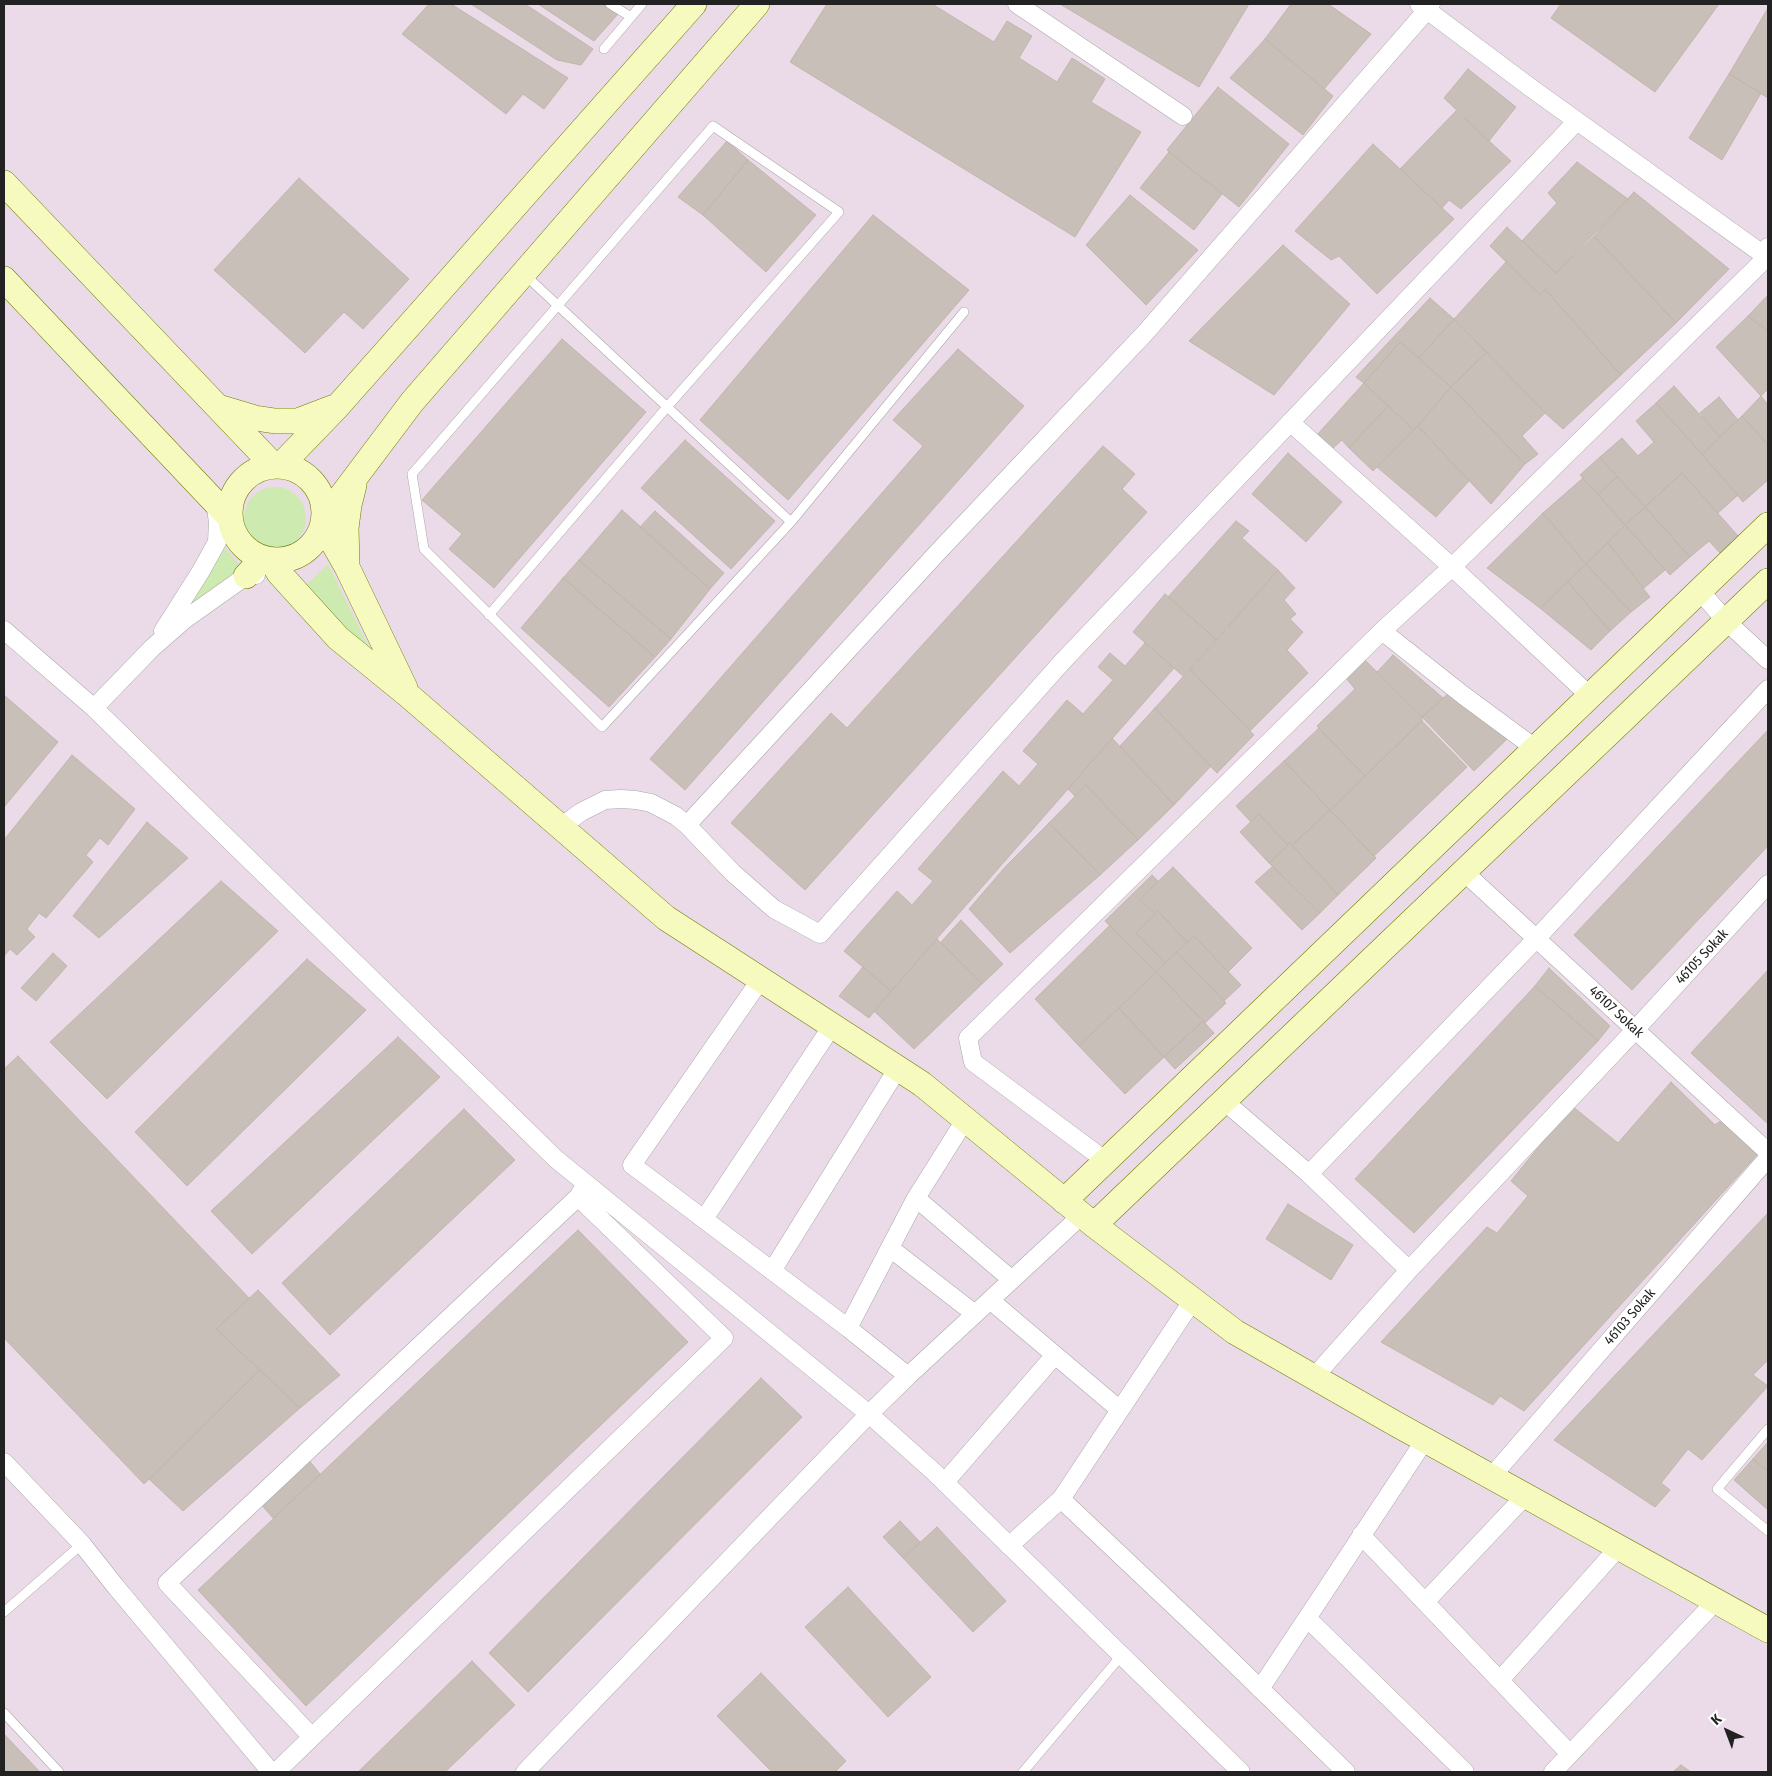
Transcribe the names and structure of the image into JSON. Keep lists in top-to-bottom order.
{
  "streets": {
    "street": ["46105 Sokak", "46107 Sokak", "46103 Sokak"]
  },
  "crossings": [
    ["46105 Sokak", "46107 Sokak"]
  ],
  "north": "top left"
}
